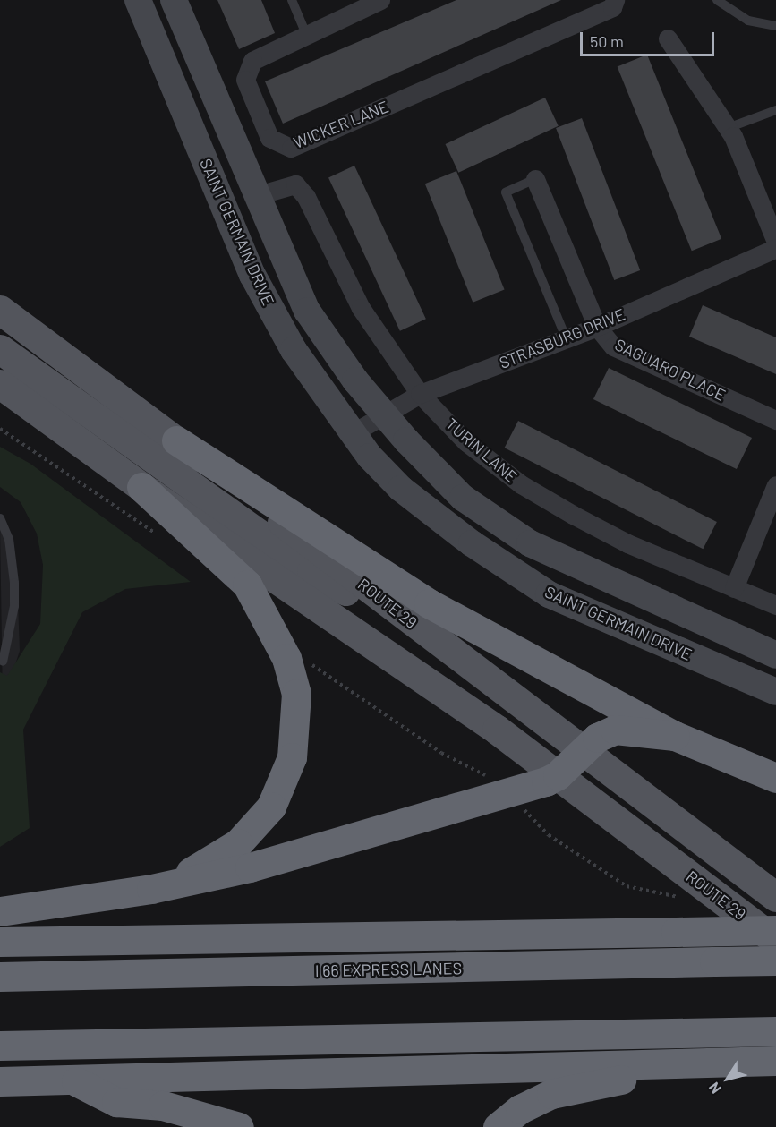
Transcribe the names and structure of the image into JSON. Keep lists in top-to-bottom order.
{
  "streets": {
    "highway": ["I 66 EXPRESS LANES"],
    "main road": ["ROUTE 29"],
    "street": [
      "WICKER LANE",
      "SAINT GERMAIN DRIVE",
      "STRASBURG DRIVE",
      "SAGUARO PLACE",
      "TURIN LANE"
    ]
  },
  "crossings": [
    ["SAINT GERMAIN DRIVE", "STRASBURG DRIVE"],
    ["SAINT GERMAIN DRIVE", "TURIN LANE"],
    ["STRASBURG DRIVE", "SAGUARO PLACE"],
    ["STRASBURG DRIVE", "TURIN LANE"]
  ],
  "scale_bar": "50 m",
  "north": "bottom left"
}
